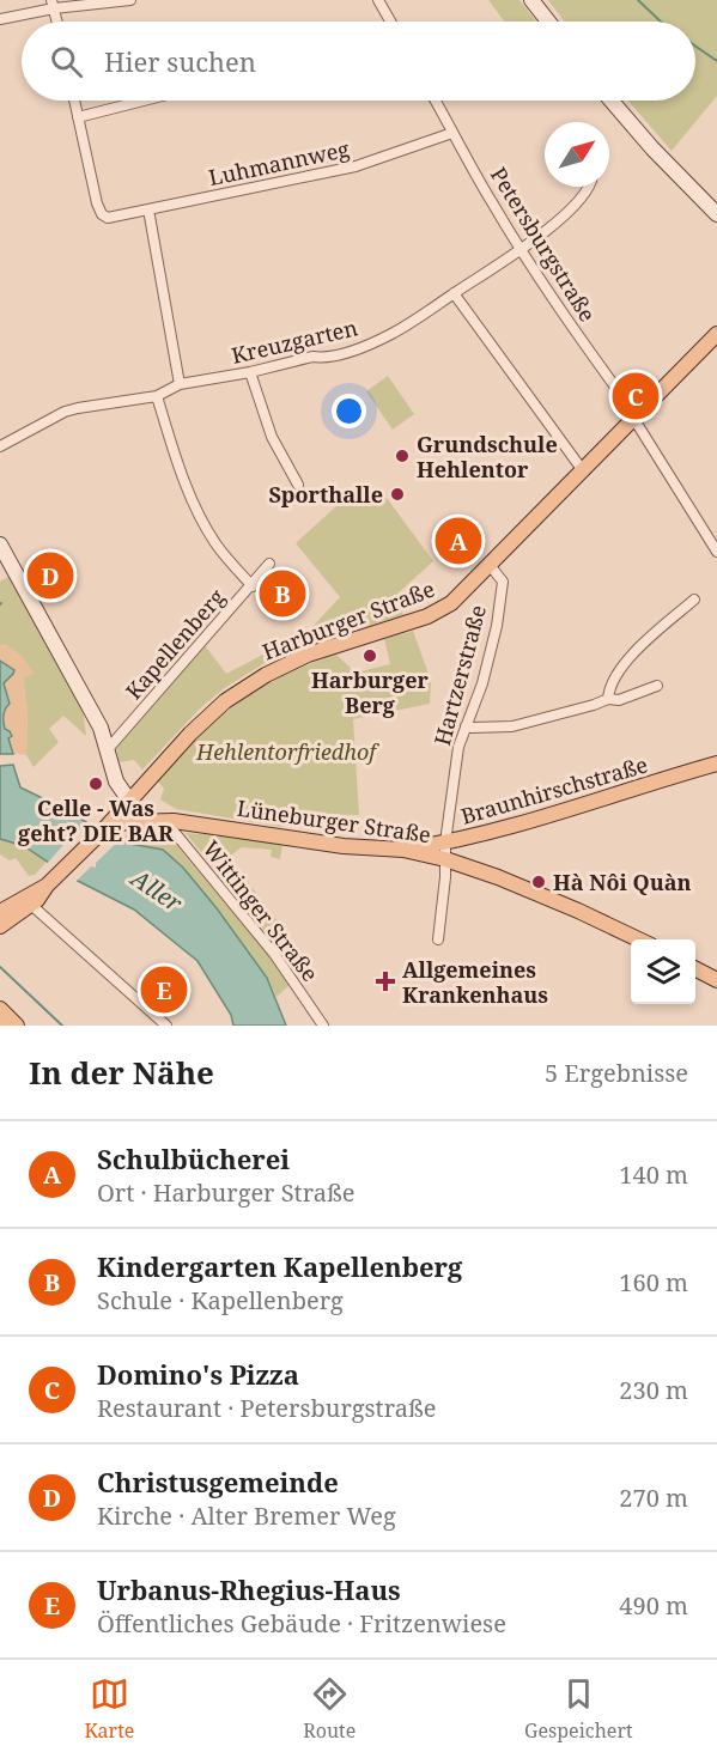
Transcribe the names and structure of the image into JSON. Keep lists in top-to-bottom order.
{
  "streets": {
    "main road": ["Harburger Straße", "Braunhirschstraße", "Lüneburger Straße"],
    "street": [
      "Luhmannweg",
      "Petersburgstraße",
      "Kreuzgarten",
      "Kapellenberg",
      "Hartzerstraße",
      "Wittinger Straße"
    ]
  },
  "crossings": [
    ["Luhmannweg", "Petersburgstraße"],
    ["Petersburgstraße", "Kreuzgarten"],
    ["Petersburgstraße", "Harburger Straße"],
    ["Harburger Straße", "Hartzerstraße"],
    ["Harburger Straße", "Lüneburger Straße"],
    ["Hartzerstraße", "Braunhirschstraße"],
    ["Hartzerstraße", "Lüneburger Straße"],
    ["Braunhirschstraße", "Lüneburger Straße"],
    ["Lüneburger Straße", "Wittinger Straße"]
  ],
  "water": ["Aller"],
  "parks": ["Hehlentorfriedhof"],
  "places": {
    "other": [
      "Grundschule Hehlentor",
      "Sporthalle",
      "Harburger Berg",
      "Celle - Was geht? DIE BAR",
      "Hà Nôi Quàn"
    ],
    "health": ["Allgemeines Krankenhaus"]
  },
  "north": "top right",
  "page": {
    "search": "Hier suchen",
    "pins": [
      "C",
      "A",
      "D",
      "B",
      "E"
    ],
    "heading": ["In der Nähe", "5 Ergebnisse"],
    "list": [
      {
        "mark": "A",
        "name": "Schulbücherei",
        "note": "Ort · Harburger Straße",
        "value": "140 m"
      },
      {
        "mark": "B",
        "name": "Kindergarten Kapellenberg",
        "note": "Schule · Kapellenberg",
        "value": "160 m"
      },
      {
        "mark": "C",
        "name": "Domino's Pizza",
        "note": "Restaurant · Petersburgstraße",
        "value": "230 m"
      },
      {
        "mark": "D",
        "name": "Christusgemeinde",
        "note": "Kirche · Alter Bremer Weg",
        "value": "270 m"
      },
      {
        "mark": "E",
        "name": "Urbanus-Rhegius-Haus",
        "note": "Öffentliches Gebäude · Fritzenwiese",
        "value": "490 m"
      }
    ],
    "nav": ["Karte", "Route", "Gespeichert"]
  }
}
